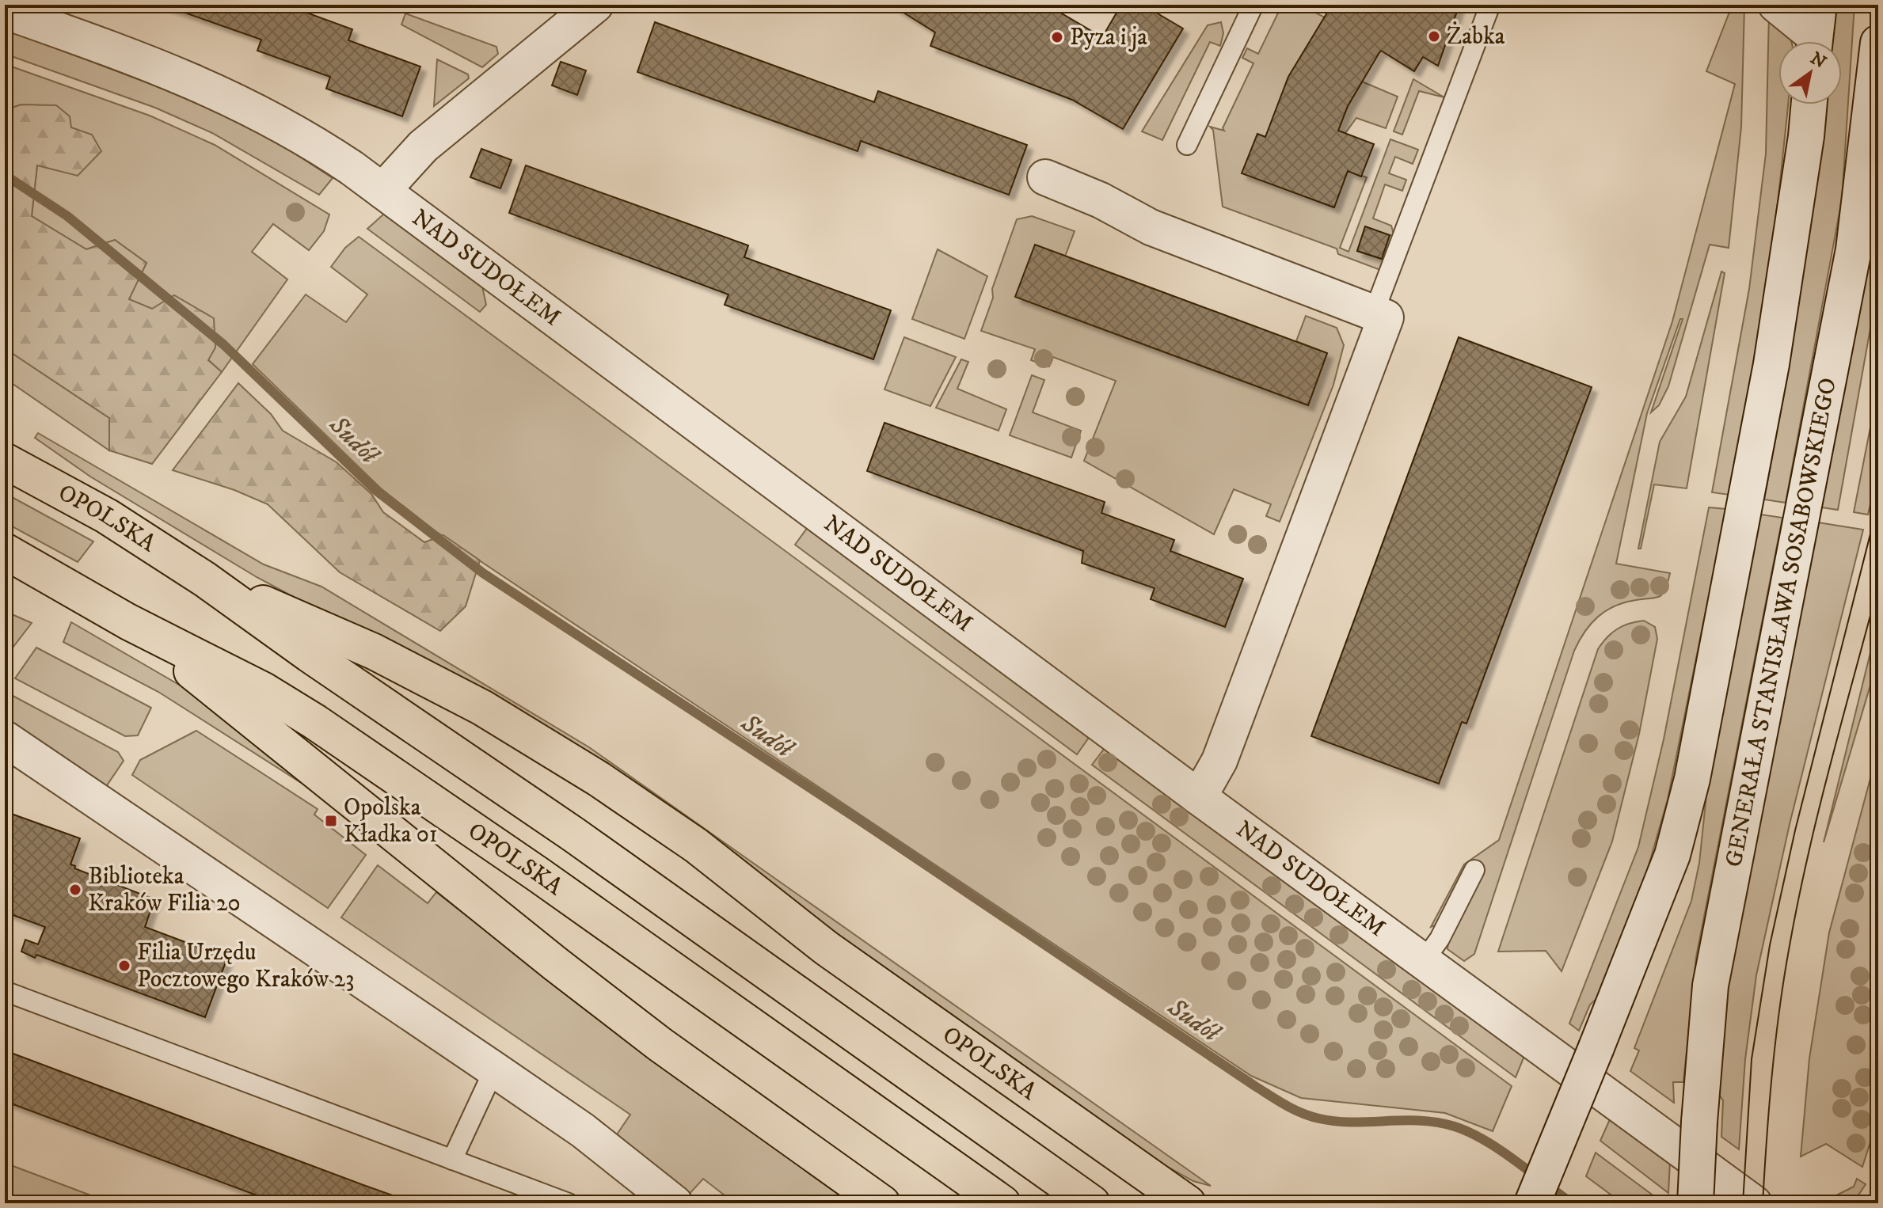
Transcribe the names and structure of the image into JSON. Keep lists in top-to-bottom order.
{
  "streets": {
    "main road": ["OPOLSKA"],
    "street": ["NAD SUDOŁEM", "GENERAŁA STANISŁAWA SOSABOWSKIEGO"]
  },
  "water": ["Sudół"],
  "places": {
    "other": [
      "Żabka",
      "Pyza i ja",
      "Biblioteka Kraków Filia 20",
      "Filia Urzędu Pocztowego Kraków 23"
    ],
    "transit": ["Opolska Kładka 01"]
  },
  "north": "top right"
}
